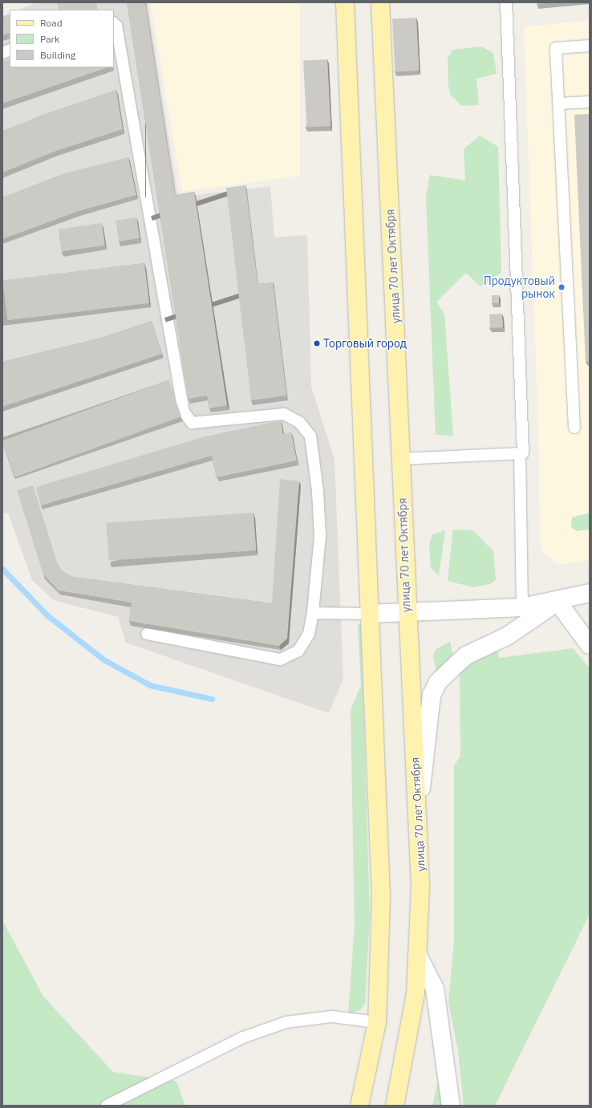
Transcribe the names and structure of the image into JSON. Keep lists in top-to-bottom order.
{
  "streets": {
    "main road": ["улица 70 лет Октября"]
  },
  "places": ["Продуктовый рынок", "Торговый город"],
  "legend": ["Road", "Park", "Building"]
}
